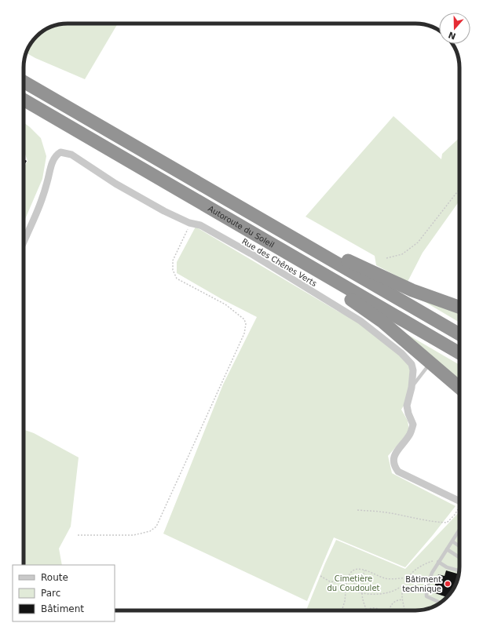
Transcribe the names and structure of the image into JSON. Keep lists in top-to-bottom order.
{
  "streets": {
    "highway": ["Autoroute du Soleil"],
    "street": ["Rue des Chênes Verts"]
  },
  "parks": ["Cimetière du Coudoulet"],
  "places": ["Bâtiment technique"],
  "legend": ["Route", "Parc", "Bâtiment"],
  "north": "bottom"
}
